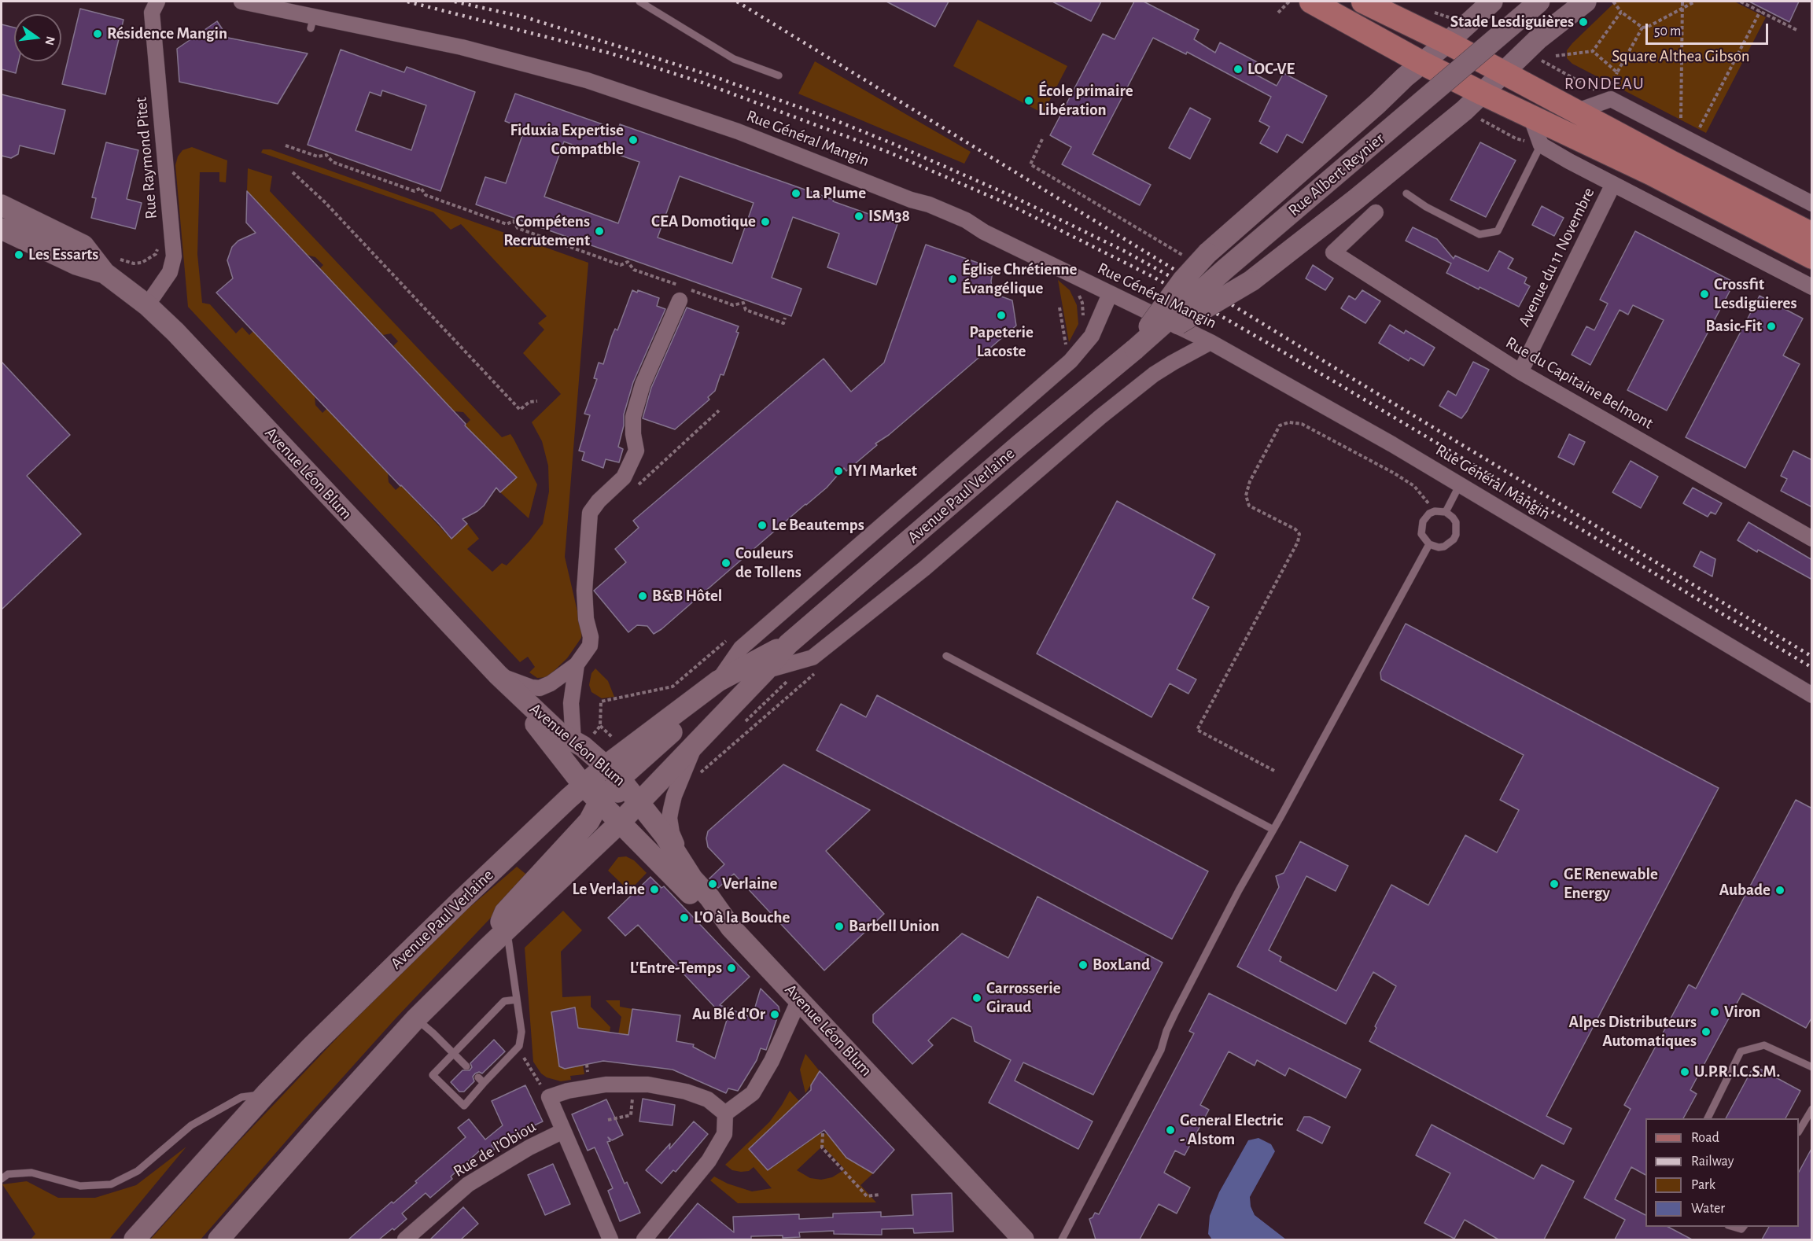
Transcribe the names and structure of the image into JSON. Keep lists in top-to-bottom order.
{
  "streets": {
    "main road": ["Rue Albert Reynier", "Avenue Léon Blum", "Avenue Paul Verlaine"],
    "street": [
      "Rue Général Mangin",
      "Rue Raymond Pitet",
      "Avenue du 11 Novembre",
      "Rue du Capitaine Belmont",
      "Rue de l'Obiou"
    ]
  },
  "crossings": [
    ["Rue Raymond Pitet", "Avenue Léon Blum"],
    ["Rue Albert Reynier", "Avenue Paul Verlaine"],
    ["Avenue du 11 Novembre", "Rue du Capitaine Belmont"],
    ["Avenue Léon Blum", "Avenue Paul Verlaine"]
  ],
  "districts": ["RONDEAU"],
  "parks": ["Square Althea Gibson"],
  "places": [
    "Stade Lesdiguières",
    "Résidence Mangin",
    "LOC-VE",
    "École primaire Libération",
    "Fiduxia Expertise Compatble",
    "La Plume",
    "ISM38",
    "CEA Domotique",
    "Compétens Recrutement",
    "Les Essarts",
    "Église Chrétienne Évangélique",
    "Crossfit Lesdiguieres",
    "Papeterie Lacoste",
    "Basic-Fit",
    "IYI Market",
    "Le Beautemps",
    "Couleurs de Tollens",
    "B&B Hôtel",
    "Verlaine",
    "GE Renewable Energy",
    "Le Verlaine",
    "Aubade",
    "L'O à la Bouche",
    "Barbell Union",
    "BoxLand",
    "L'Entre-Temps",
    "Carrosserie Giraud",
    "Viron",
    "Au Blé d'Or",
    "Alpes Distributeurs Automatiques",
    "U.P.R.I.C.S.M.",
    "General Electric - Alstom"
  ],
  "legend": [
    "Road",
    "Railway",
    "Park",
    "Water"
  ],
  "scale_bar": "50 m",
  "north": "right"
}
